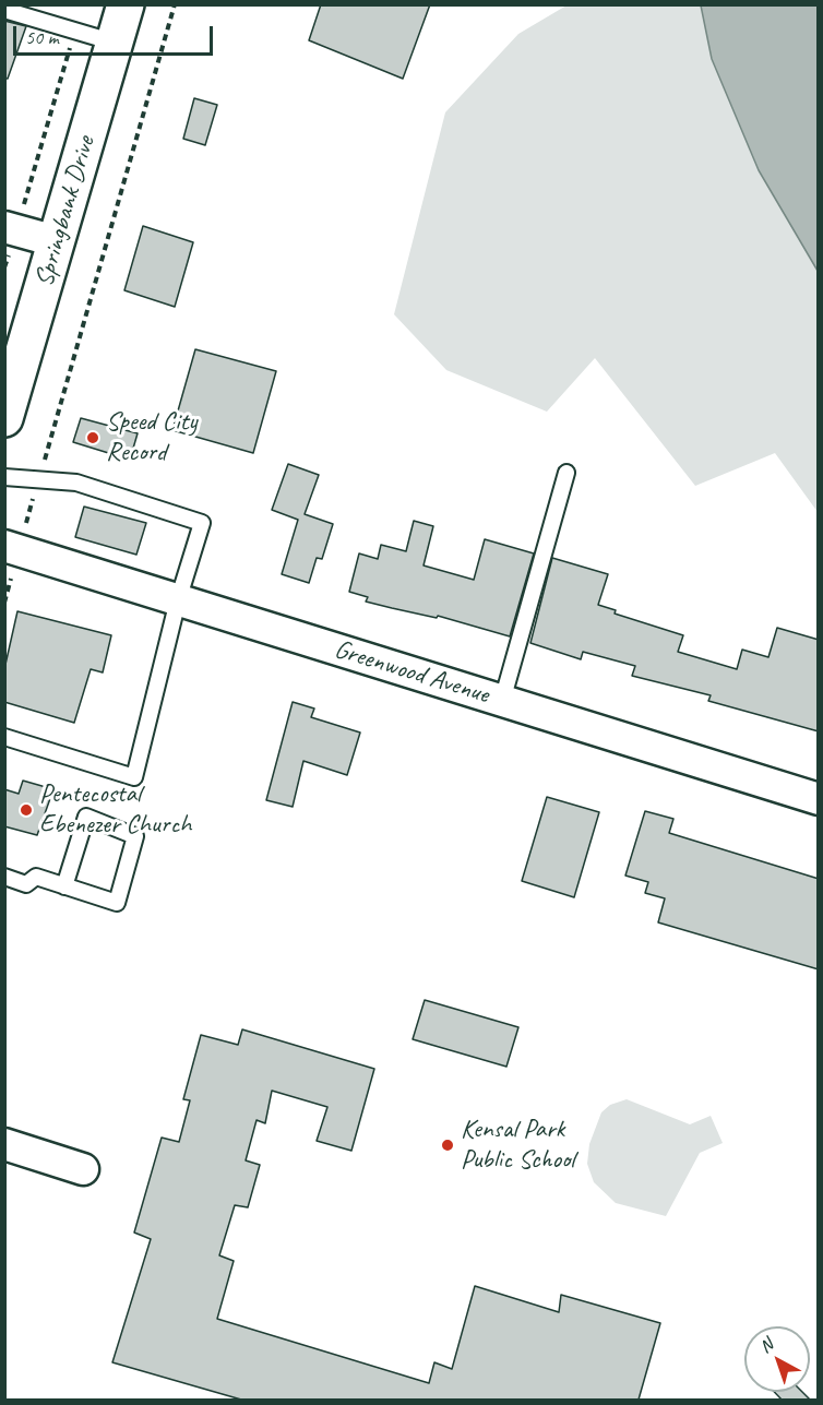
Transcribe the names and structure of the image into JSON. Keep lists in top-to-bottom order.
{
  "streets": {
    "main road": ["Springbank Drive"],
    "street": ["Greenwood Avenue"]
  },
  "places": ["Speed City Record", "Pentecostal Ebenezer Church", "Kensal Park Public School"],
  "scale_bar": "50 m",
  "north": "top left"
}
